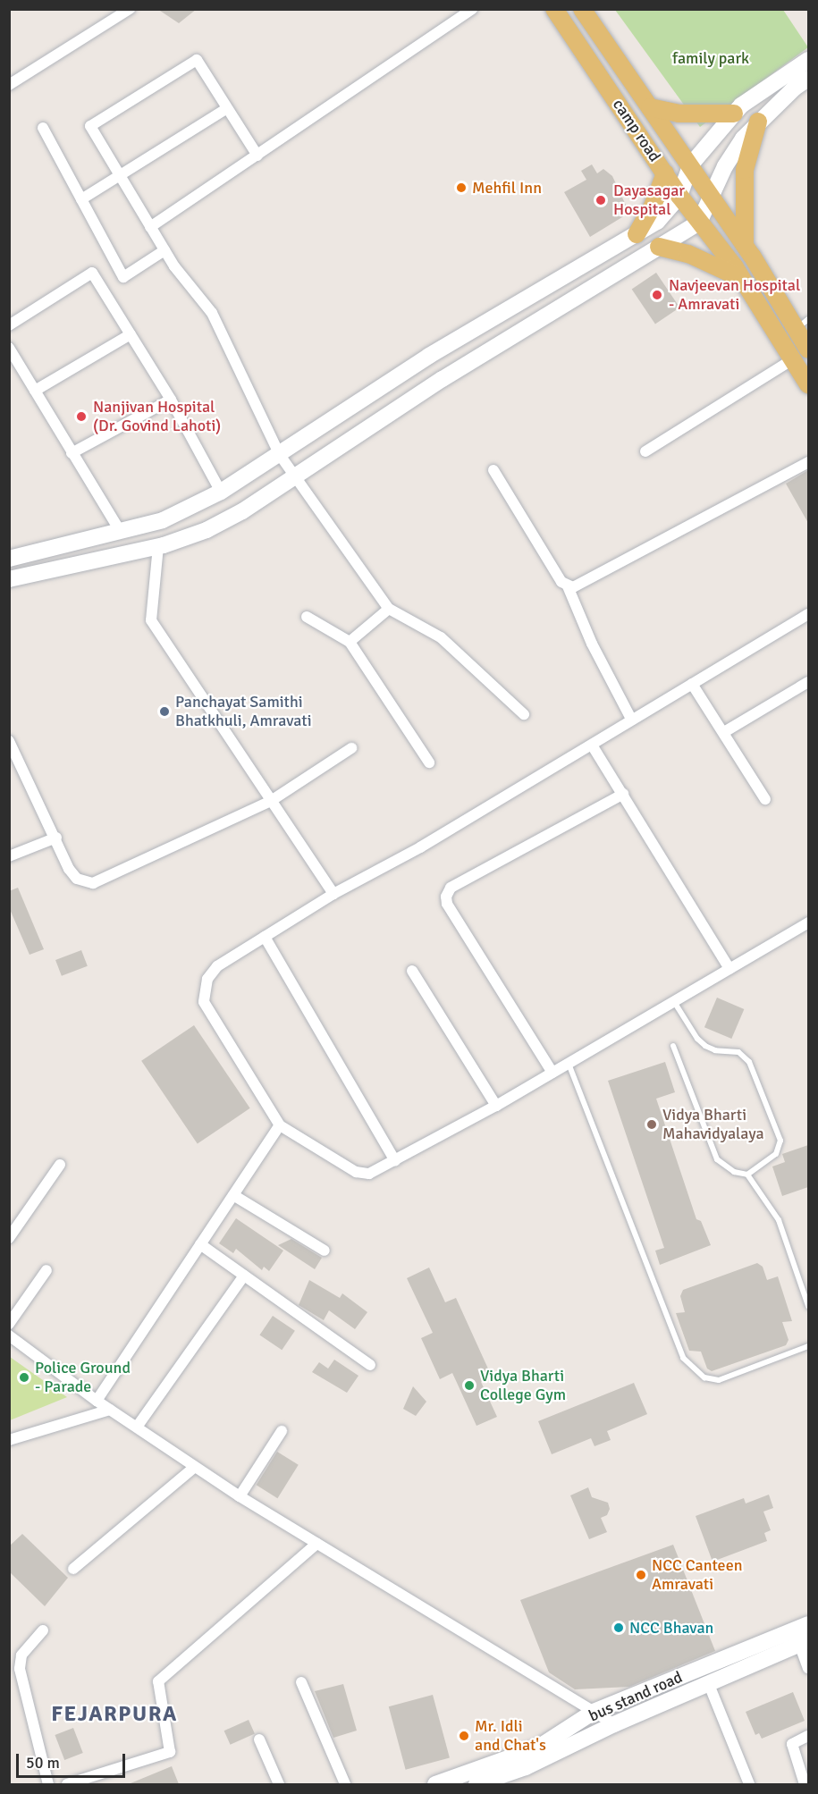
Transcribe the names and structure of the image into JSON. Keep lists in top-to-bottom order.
{
  "streets": {
    "main road": ["camp road"],
    "street": ["bus stand road"]
  },
  "districts": ["FEJARPURA"],
  "parks": ["family park"],
  "places": [
    "Mehfil Inn",
    "Dayasagar Hospital",
    "Navjeevan Hospital - Amravati",
    "Nanjivan Hospital (Dr. Govind Lahoti)",
    "Panchayat Samithi Bhatkhuli, Amravati",
    "Vidya Bharti Mahavidyalaya",
    "Police Ground - Parade",
    "Vidya Bharti College Gym",
    "NCC Canteen Amravati",
    "NCC Bhavan",
    "Mr. Idli and Chat's"
  ],
  "scale_bar": "50 m"
}
